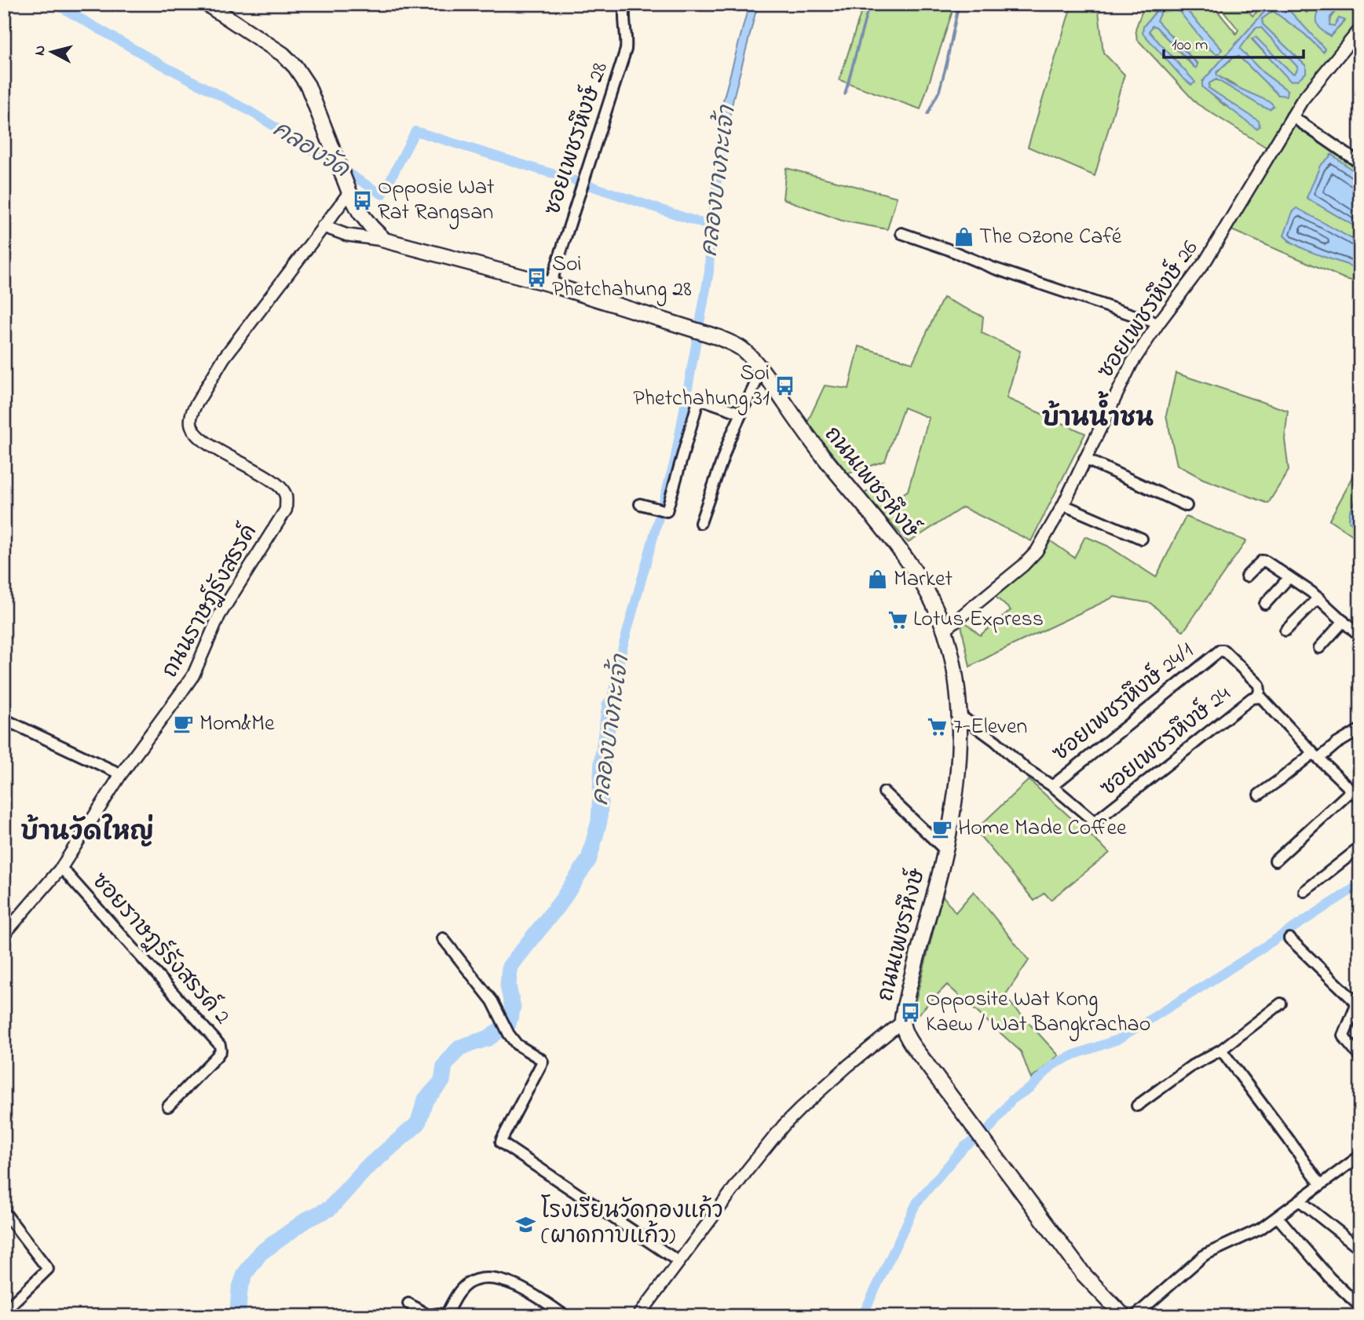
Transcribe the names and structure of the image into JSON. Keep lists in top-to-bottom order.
{
  "streets": {
    "main road": ["ถนนเพชรหึงษ์"],
    "street": [
      "ซอยเพชรหึงษ์ 28",
      "ซอยเพชรหึงษ์ 26",
      "ถนนราษฎ์รังสรรค์",
      "ซอยเพชรหึงษ์ 24/1",
      "ซอยเพชรหึงษ์ 24",
      "ซอยราษฎร์รังสรรค์ 2"
    ]
  },
  "crossings": [
    ["ซอยเพชรหึงษ์ 28", "ถนนเพชรหึงษ์"],
    ["ซอยเพชรหึงษ์ 26", "ถนนเพชรหึงษ์"],
    ["ถนนเพชรหึงษ์", "ซอยเพชรหึงษ์ 24"],
    ["ถนนราษฎ์รังสรรค์", "ซอยราษฎร์รังสรรค์ 2"],
    ["ซอยเพชรหึงษ์ 24/1", "ซอยเพชรหึงษ์ 24"]
  ],
  "districts": ["บ้านน้ำชน", "บ้านวัดใหญ่"],
  "water": ["คลองวัด", "คลองบางกะเจ้า"],
  "places": {
    "bus stop": [
      "Opposie Wat Rat Rangsan",
      "Soi Phetchahung 28",
      "Soi Phetchahung 31",
      "Opposite Wat Kong Kaew / Wat Bangkrachao"
    ],
    "shop": ["The Ozone Café", "Market"],
    "supermarket": ["Lotus Express", "7-Eleven"],
    "cafe": ["Mom&Me", "Home Made Coffee"],
    "school or university": ["โรงเรียนวัดกองแก้ว (ผาดกาบแก้ว)"]
  },
  "scale_bar": "100 m",
  "north": "left"
}
